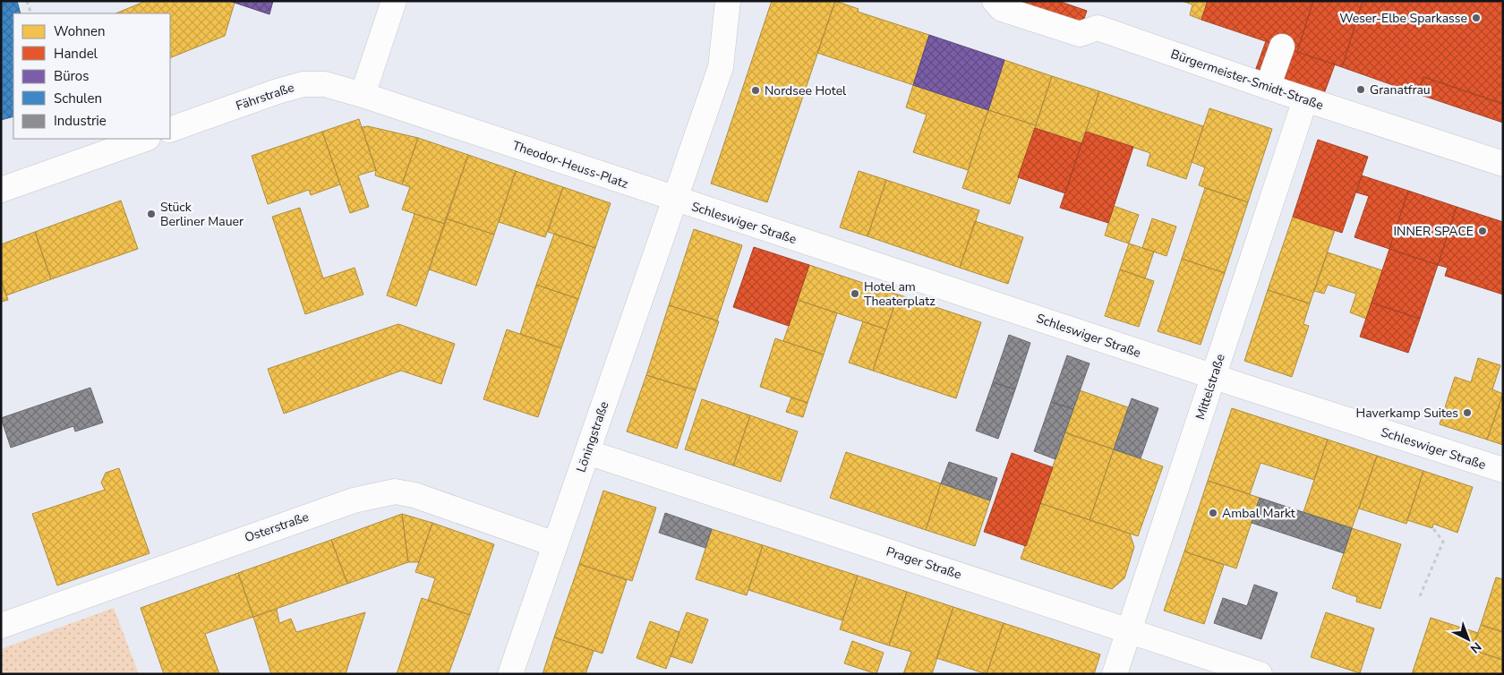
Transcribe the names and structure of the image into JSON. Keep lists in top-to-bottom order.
{
  "streets": {
    "street": [
      "Bürgermeister-Smidt-Straße",
      "Fährstraße",
      "Theodor-Heuss-Platz",
      "Schleswiger Straße",
      "Mittelstraße",
      "Löningstraße",
      "Osterstraße",
      "Prager Straße"
    ]
  },
  "crossings": [
    ["Bürgermeister-Smidt-Straße", "Mittelstraße"],
    ["Fährstraße", "Theodor-Heuss-Platz"],
    ["Theodor-Heuss-Platz", "Schleswiger Straße"],
    ["Theodor-Heuss-Platz", "Löningstraße"],
    ["Schleswiger Straße", "Mittelstraße"],
    ["Schleswiger Straße", "Löningstraße"],
    ["Mittelstraße", "Prager Straße"],
    ["Löningstraße", "Osterstraße"],
    ["Löningstraße", "Prager Straße"]
  ],
  "places": [
    "Weser-Elbe Sparkasse",
    "Granatfrau",
    "Nordsee Hotel",
    "Stück Berliner Mauer",
    "INNER SPACE",
    "Hotel am Theaterplatz",
    "Haverkamp Suites",
    "Ambal Markt"
  ],
  "legend": [
    "Wohnen",
    "Handel",
    "Büros",
    "Schulen",
    "Industrie"
  ],
  "north": "bottom right"
}
